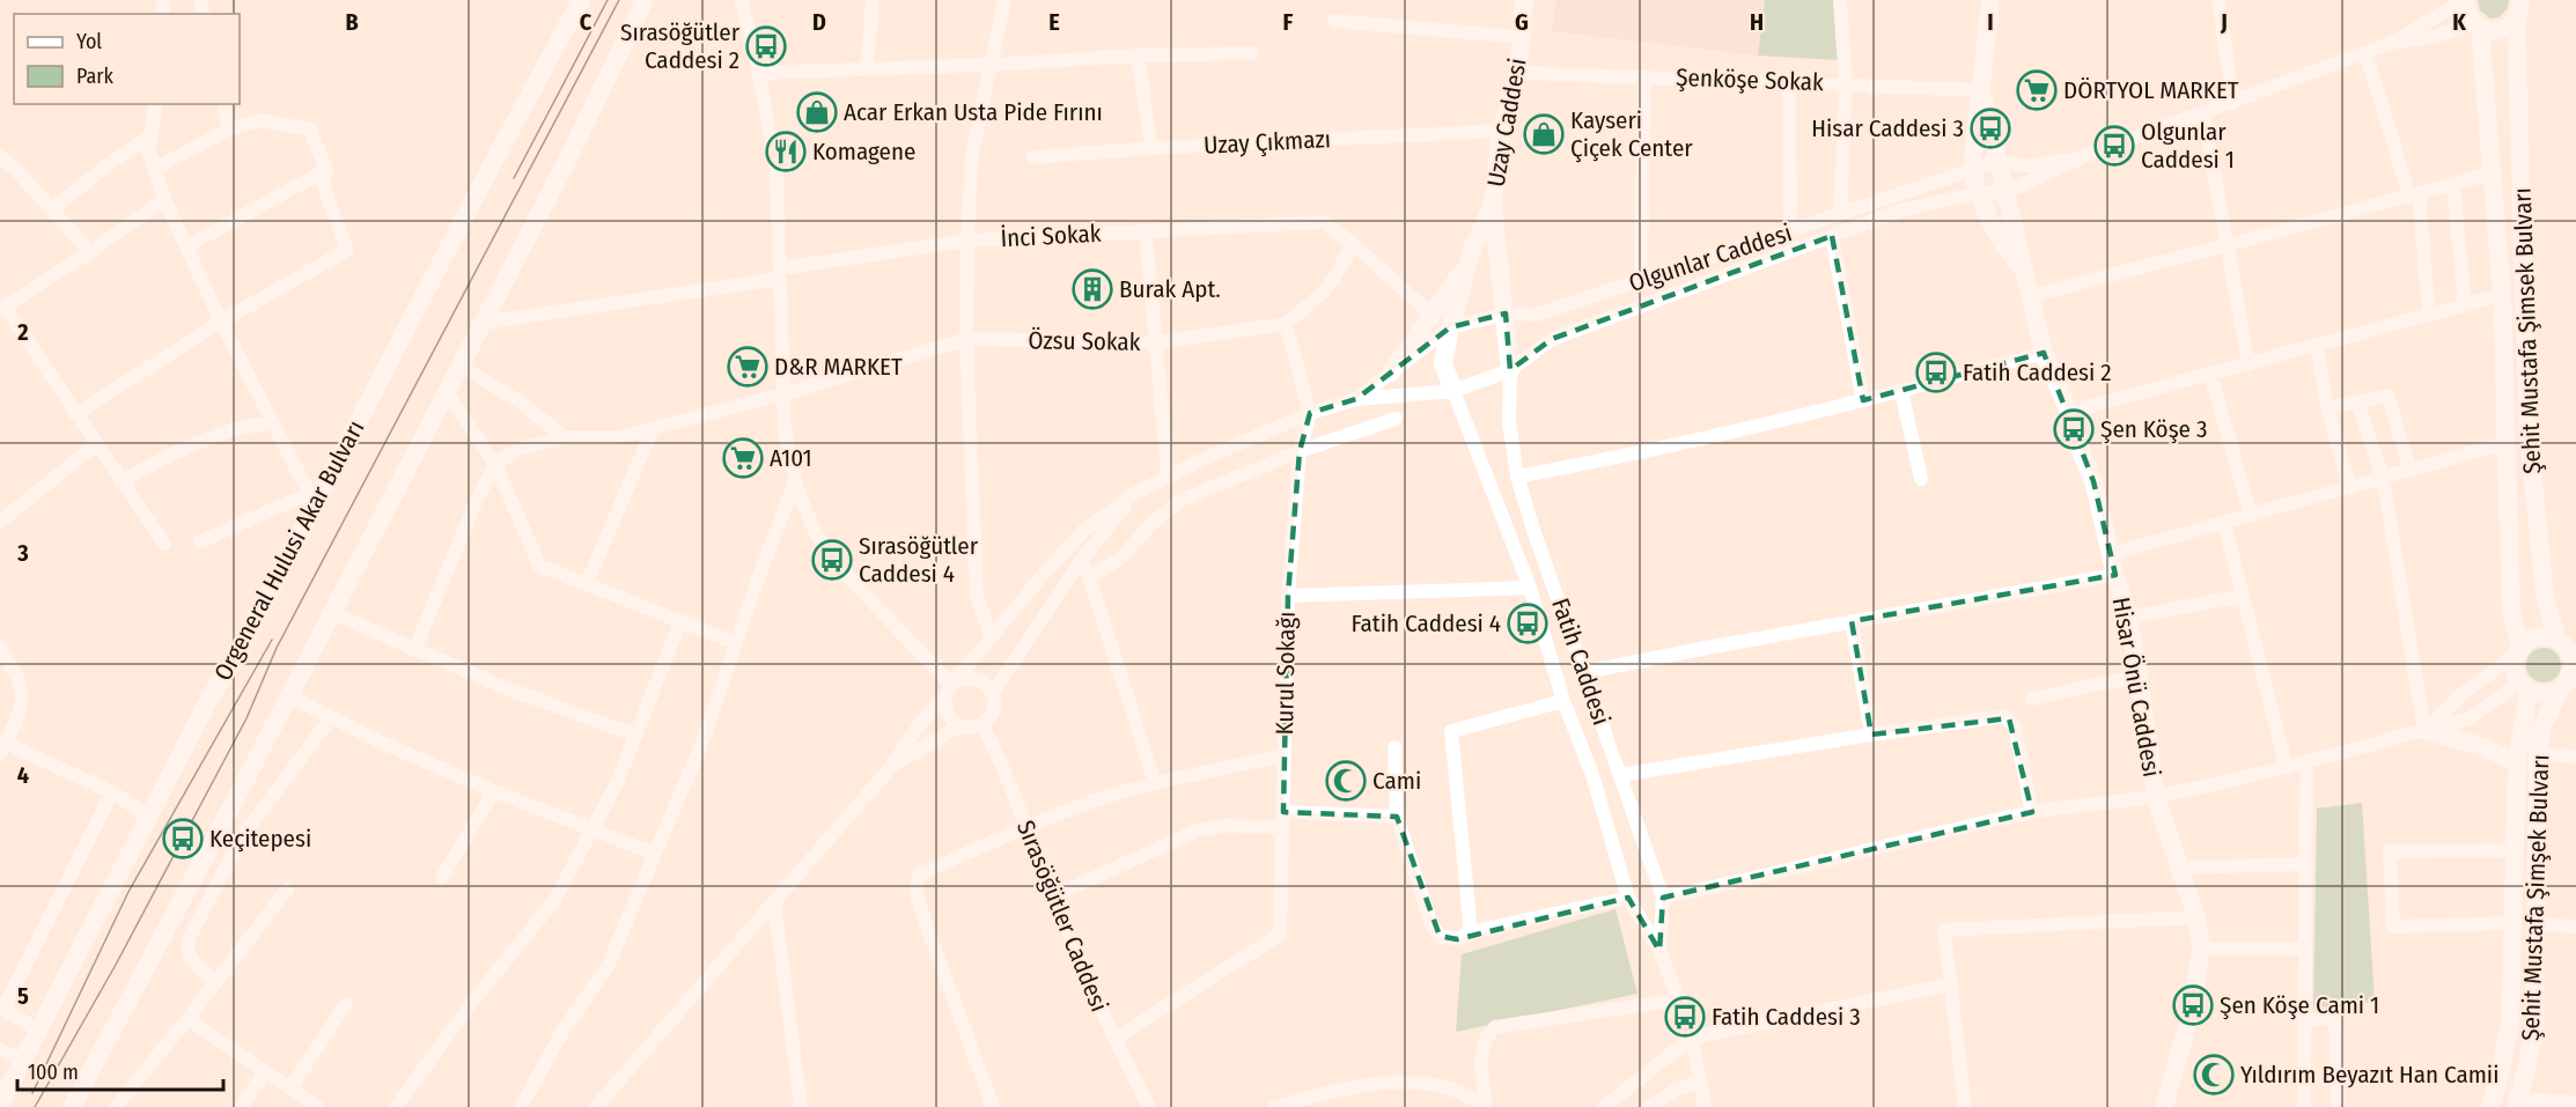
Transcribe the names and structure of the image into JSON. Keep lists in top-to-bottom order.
{
  "streets": {
    "main road": [
      "Uzay Caddesi",
      "Şehit Mustafa Şimsek Bulvarı",
      "Orgeneral Hulusi Akar Bulvarı",
      "Hisar Önü Caddesi",
      "Şehit Mustafa Şimşek Bulvarı"
    ],
    "street": [
      "Şenköşe Sokak",
      "Uzay Çıkmazı",
      "İnci Sokak",
      "Olgunlar Caddesi",
      "Özsu Sokak",
      "Fatih Caddesi",
      "Kurul Sokağı",
      "Sırasöğütler Caddesi"
    ]
  },
  "crossings": [
    ["Şenköşe Sokak", "Uzay Caddesi"],
    ["Şenköşe Sokak", "Hisar Önü Caddesi"],
    ["Uzay Caddesi", "Uzay Çıkmazı"],
    ["Uzay Caddesi", "Olgunlar Caddesi"],
    ["Uzay Caddesi", "Fatih Caddesi"],
    ["Olgunlar Caddesi", "Fatih Caddesi"],
    ["Olgunlar Caddesi", "Kurul Sokağı"],
    ["Olgunlar Caddesi", "Hisar Önü Caddesi"],
    ["Olgunlar Caddesi", "Sırasöğütler Caddesi"],
    ["Şehit Mustafa Şimsek Bulvarı", "Şehit Mustafa Şimşek Bulvarı"],
    ["Kurul Sokağı", "Sırasöğütler Caddesi"]
  ],
  "places": {
    "bus stop": [
      "Sırasöğütler Caddesi 2",
      "Hisar Caddesi 3",
      "Olgunlar Caddesi 1",
      "Fatih Caddesi 2",
      "Şen Köşe 3",
      "Sırasöğütler Caddesi 4",
      "Fatih Caddesi 4",
      "Keçitepesi",
      "Şen Köşe Cami 1",
      "Fatih Caddesi 3"
    ],
    "supermarket": ["DÖRTYOL MARKET", "D&R MARKET", "A101"],
    "shop": ["Acar Erkan Usta Pide Fırını", "Kayseri Çiçek Center"],
    "restaurant": ["Komagene"],
    "building": ["Burak Apt."],
    "mosque": ["Cami", "Yıldırım Beyazıt Han Camii"]
  },
  "legend": ["Yol", "Park"],
  "scale_bar": "100 m",
  "grid": {
    "columns": [
      "B",
      "C",
      "D",
      "E",
      "F",
      "G",
      "H",
      "I",
      "J",
      "K"
    ],
    "rows": [
      "2",
      "3",
      "4",
      "5"
    ]
  }
}
